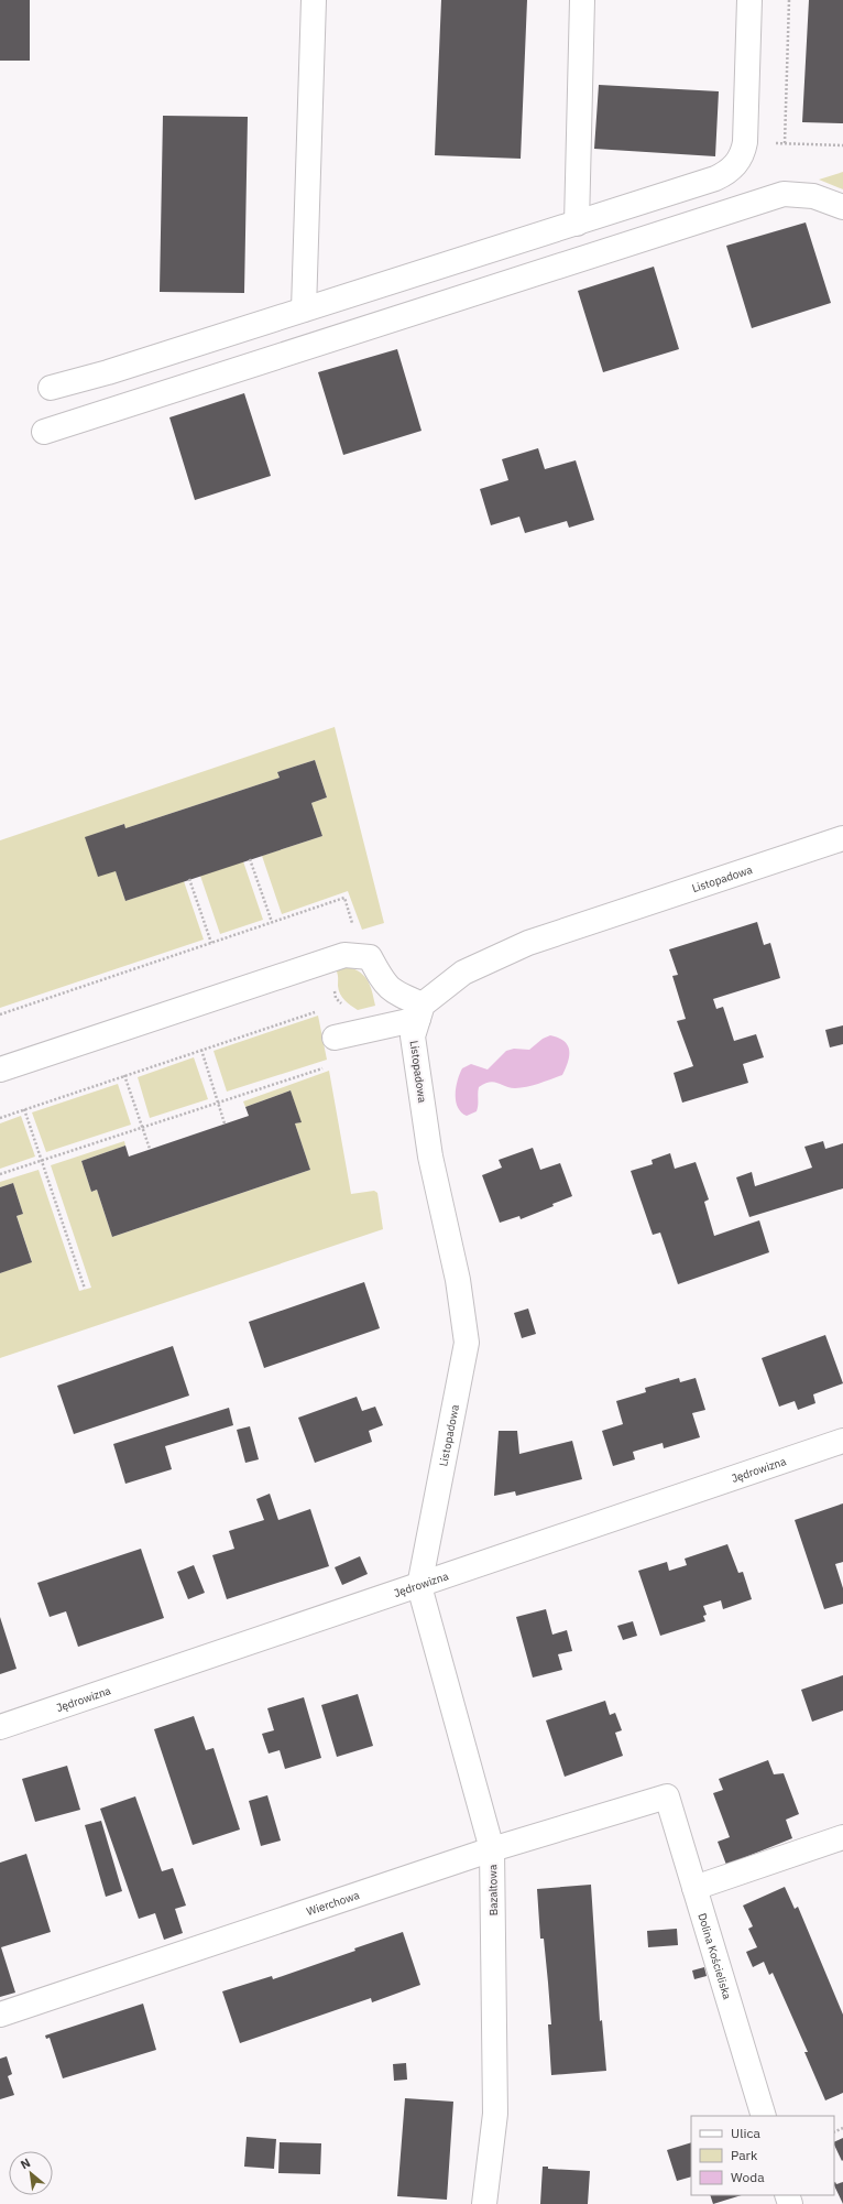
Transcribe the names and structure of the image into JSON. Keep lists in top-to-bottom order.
{
  "streets": {
    "street": [
      "Listopadowa",
      "Jędrowizna",
      "Bazaltowa",
      "Wierchowa",
      "Dolina Kościeliska"
    ]
  },
  "crossings": [
    ["Listopadowa", "Jędrowizna"],
    ["Listopadowa", "Bazaltowa"],
    ["Jędrowizna", "Bazaltowa"],
    ["Bazaltowa", "Wierchowa"],
    ["Wierchowa", "Dolina Kościeliska"]
  ],
  "legend": ["Ulica", "Park", "Woda"],
  "north": "top left"
}
